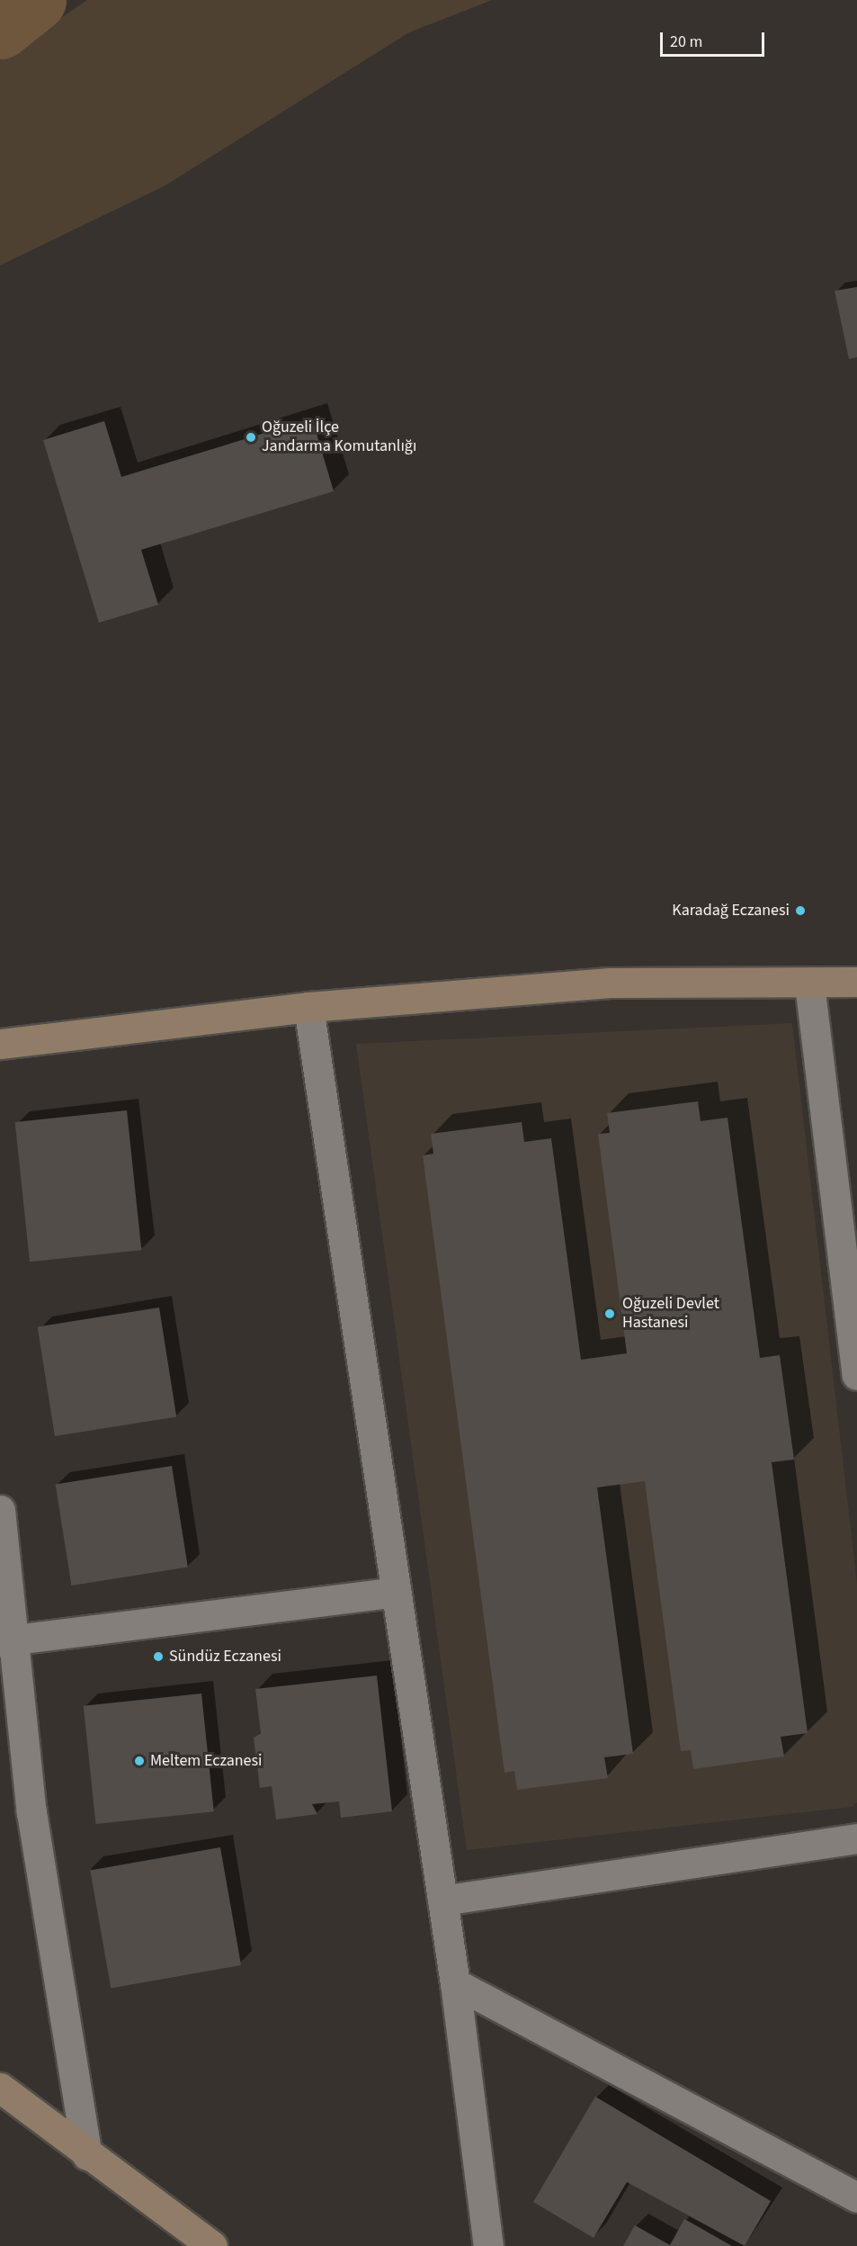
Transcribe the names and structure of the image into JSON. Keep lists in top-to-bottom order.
{
  "places": [
    "Oğuzeli İlçe Jandarma Komutanlığı",
    "Karadağ Eczanesi",
    "Oğuzeli Devlet Hastanesi",
    "Sündüz Eczanesi",
    "Meltem Eczanesi"
  ],
  "scale_bar": "20 m"
}
